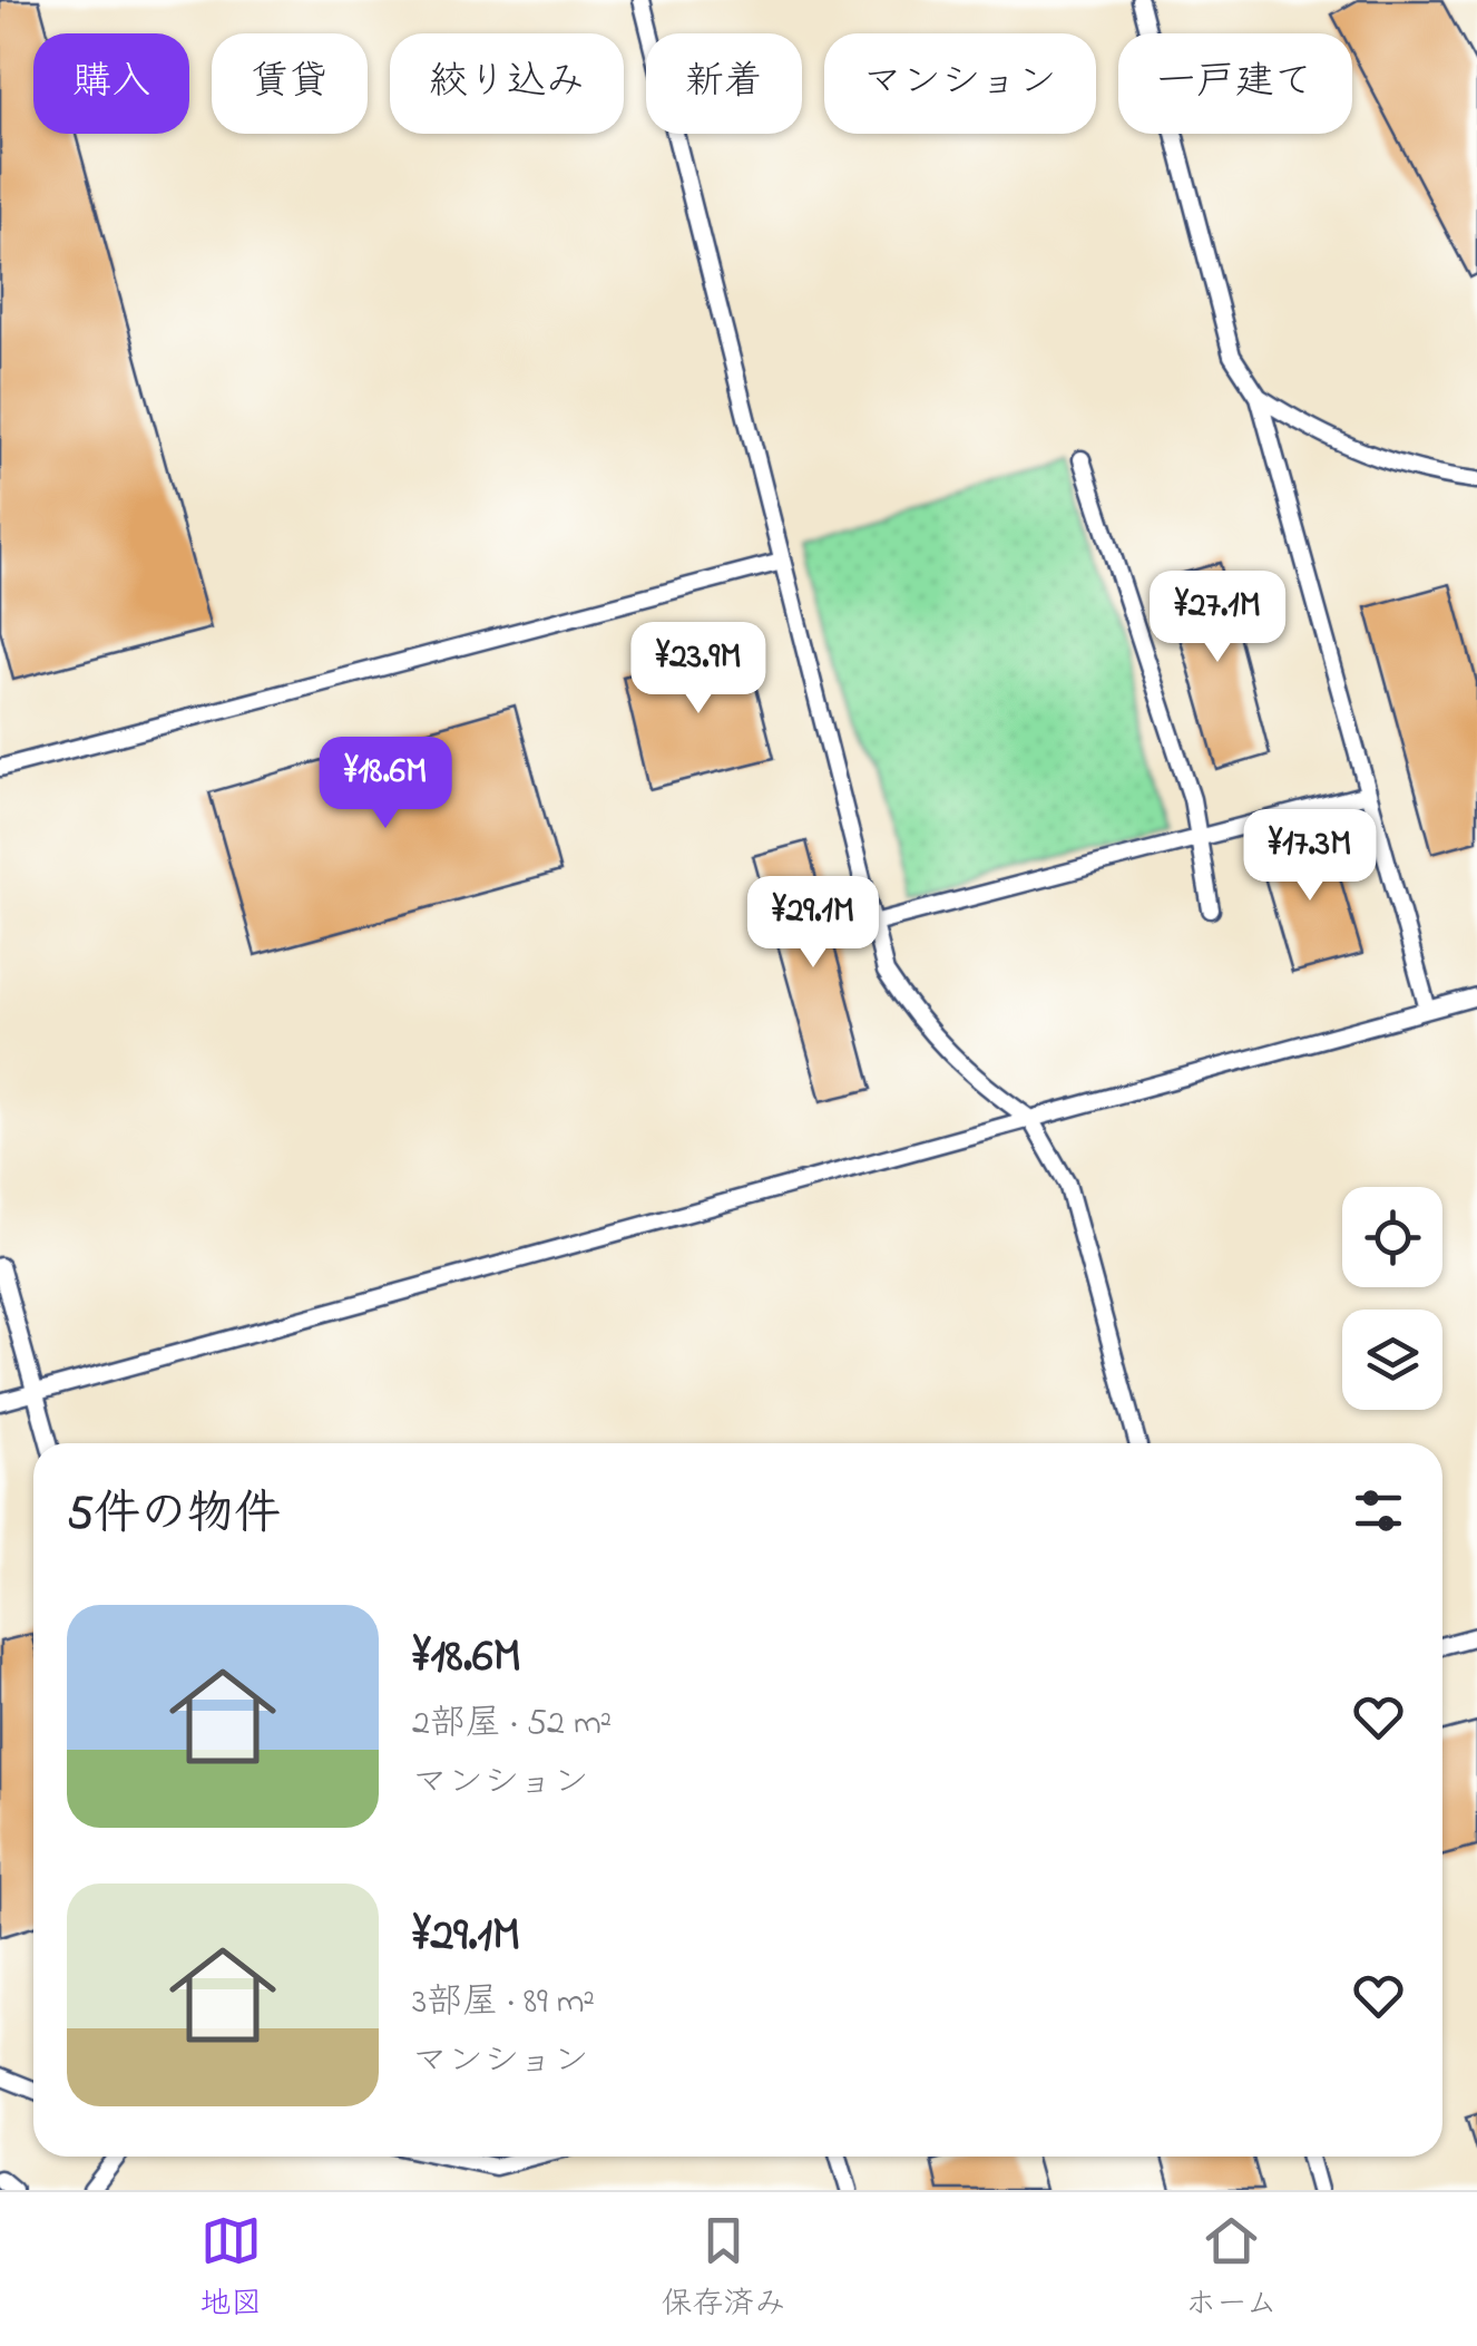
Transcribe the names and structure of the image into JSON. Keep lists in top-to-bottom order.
{
  "page": {
    "chip": [
      "購入",
      "賃貸",
      "絞り込み",
      "新着",
      "マンション",
      "一戸建て"
    ],
    "price": [
      "¥27.1M",
      "¥23.9M",
      "¥18.6M",
      "¥17.3M",
      "¥29.1M"
    ],
    "heading": "5件の物件",
    "list": [
      {
        "name": "¥18.6M",
        "note": "2部屋 · 52 m² · マンション"
      },
      {
        "name": "¥29.1M",
        "note": "3部屋 · 89 m² · マンション"
      }
    ],
    "tabs": ["地図", "保存済み", "ホーム"]
  }
}
